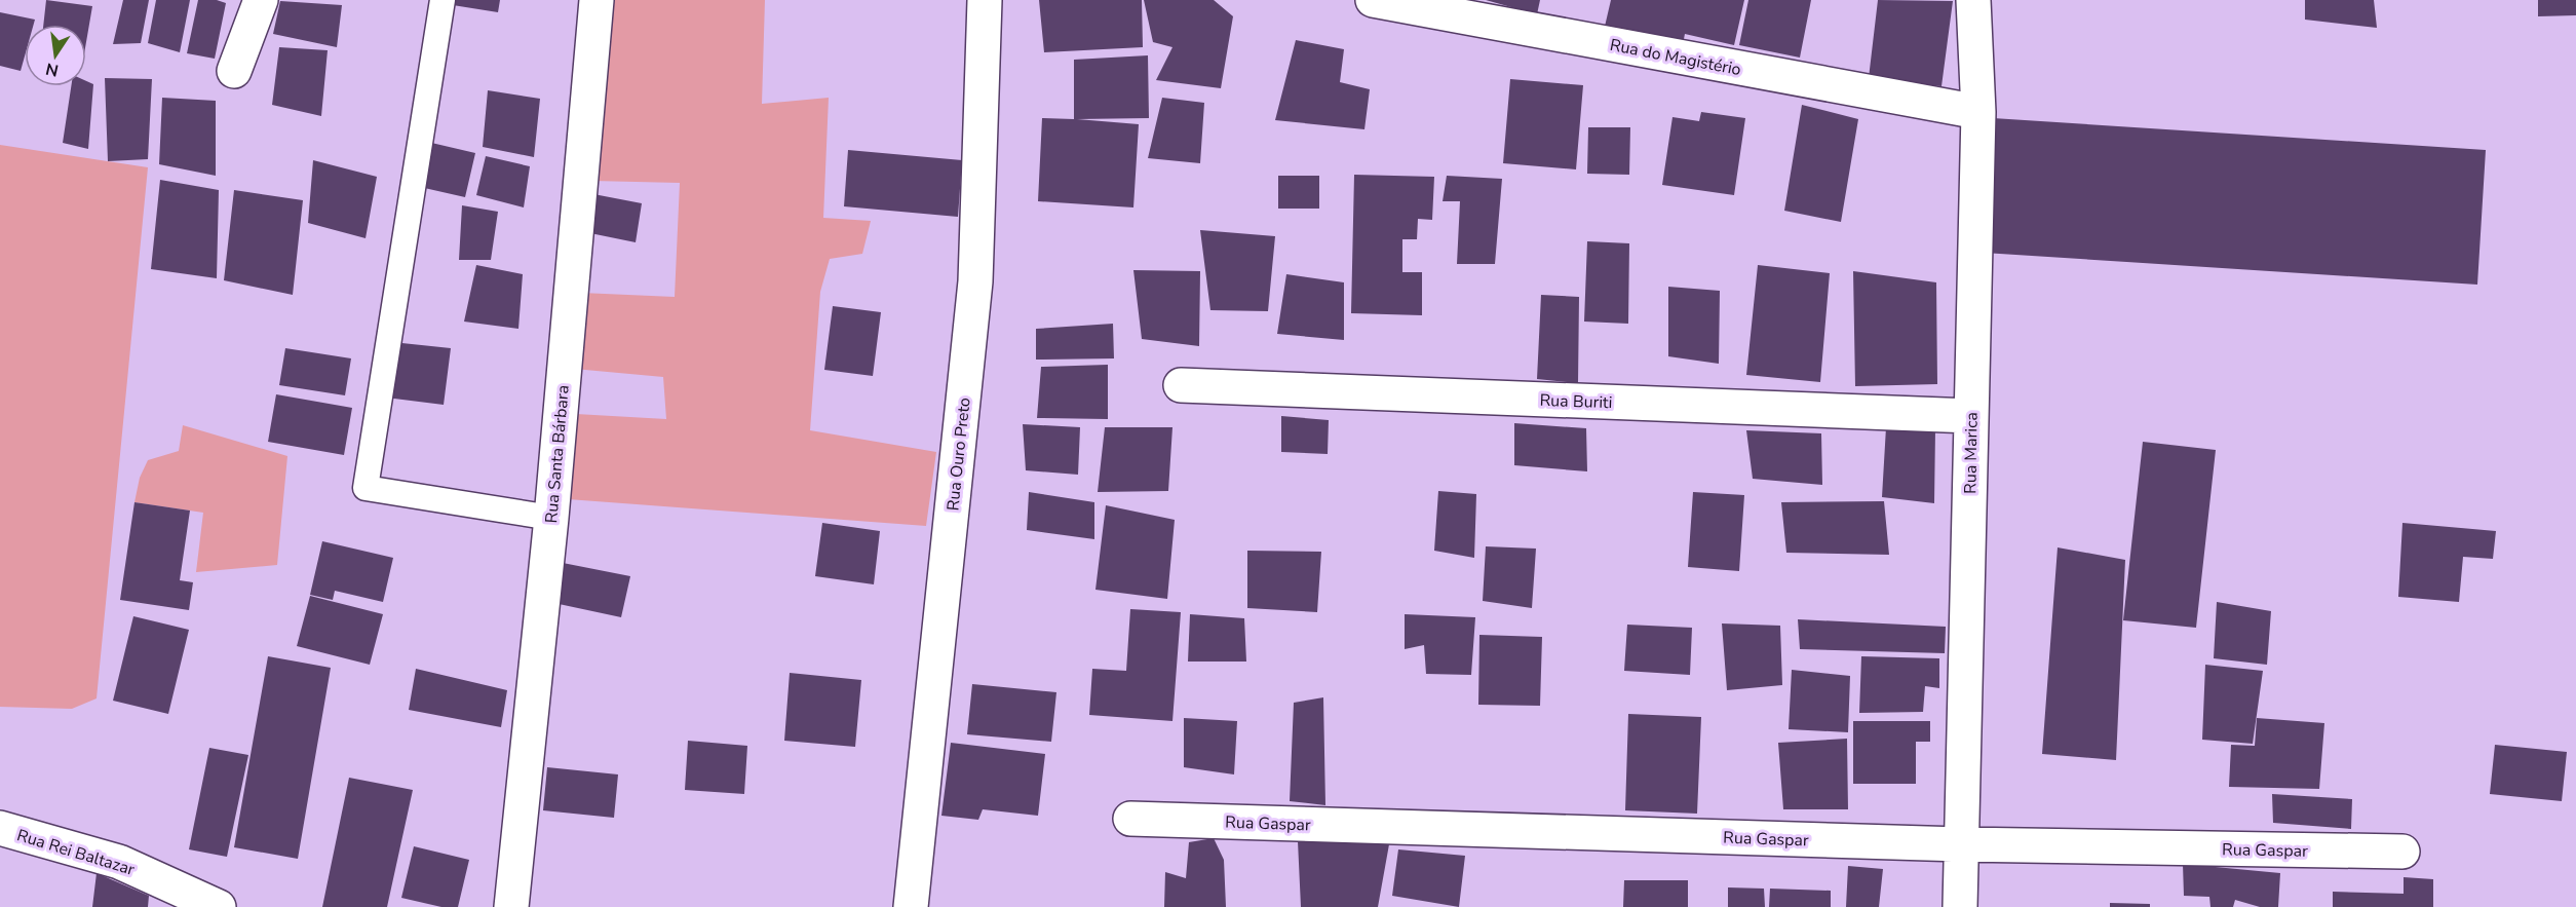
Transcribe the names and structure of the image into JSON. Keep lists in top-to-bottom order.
{
  "streets": {
    "street": [
      "Rua do Magistério",
      "Rua Buriti",
      "Rua Marica",
      "Rua Santa Bárbara",
      "Rua Ouro Preto",
      "Rua Gaspar",
      "Rua Rei Baltazar"
    ]
  },
  "crossings": [
    ["Rua do Magistério", "Rua Marica"],
    ["Rua Buriti", "Rua Marica"],
    ["Rua Marica", "Rua Gaspar"]
  ],
  "north": "bottom"
}
